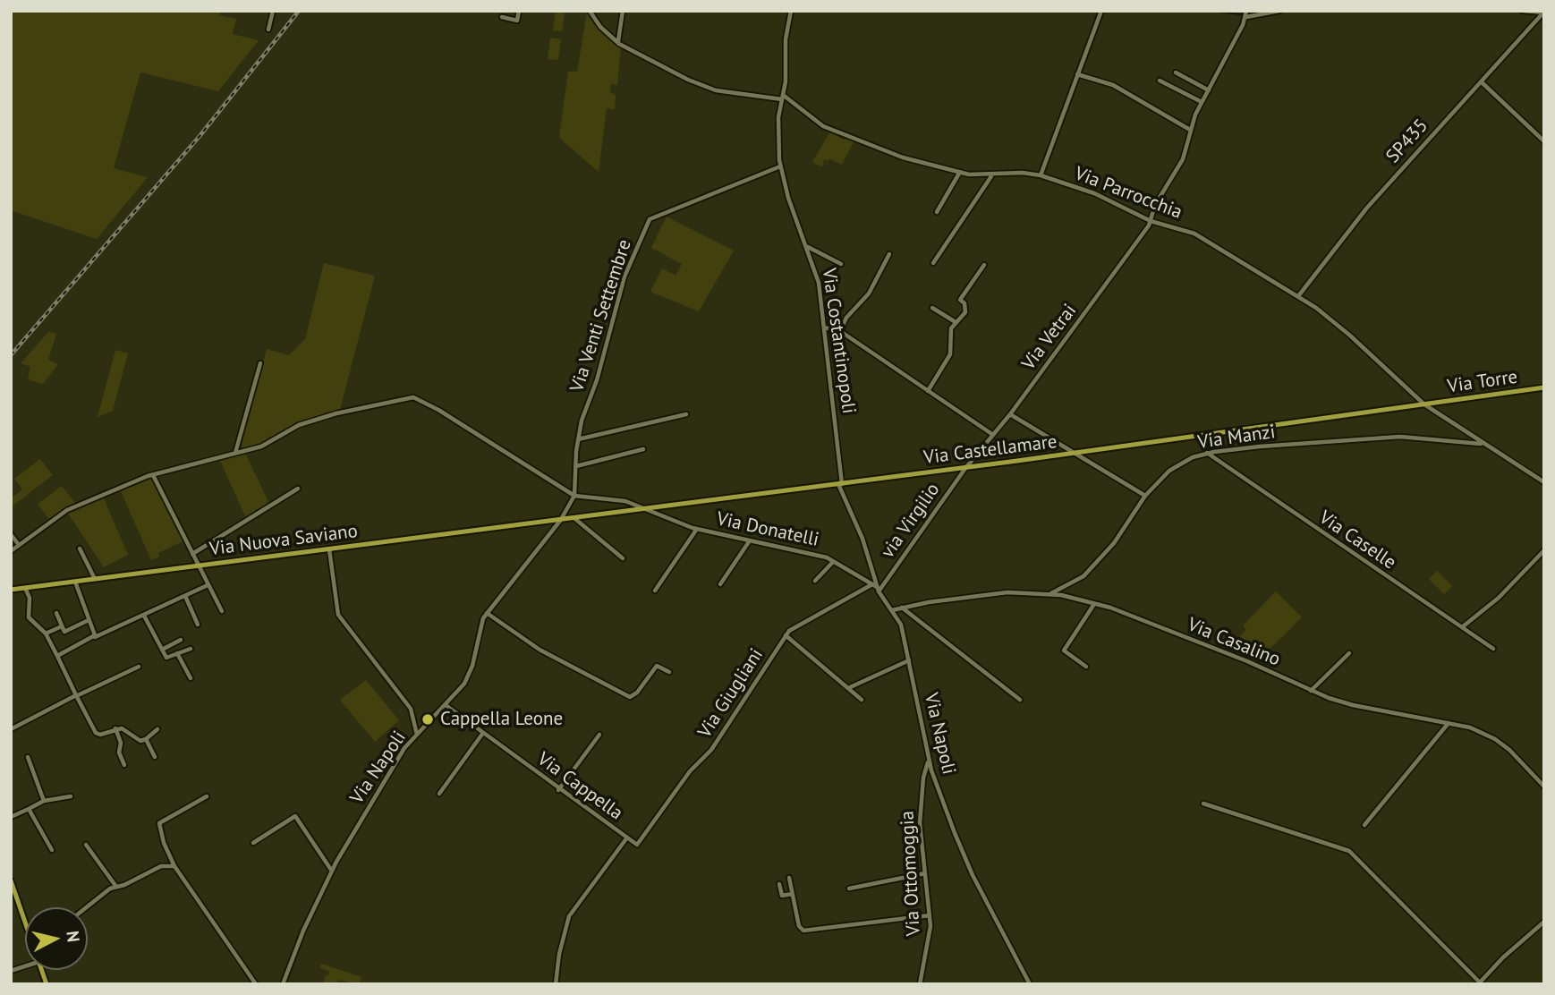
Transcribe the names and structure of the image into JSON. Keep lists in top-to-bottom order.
{
  "streets": {
    "main road": ["Via Torre", "Via Castellamare", "Via Nuova Saviano"],
    "street": [
      "SP435",
      "Via Parrocchia",
      "Via Venti Settembre",
      "Via Vetrai",
      "Via Costantinopoli",
      "Via Manzi",
      "via Virgilio",
      "Via Donatelli",
      "Via Caselle",
      "Via Casalino",
      "Via Giugliani",
      "Via Napoli",
      "Via Cappella",
      "Via Ottomoggia"
    ]
  },
  "crossings": [
    ["SP435", "Via Parrocchia"],
    ["Via Parrocchia", "Via Vetrai"],
    ["Via Parrocchia", "Via Costantinopoli"],
    ["Via Parrocchia", "Via Torre"],
    ["Via Parrocchia", "Via Manzi"],
    ["Via Parrocchia", "Via Castellamare"],
    ["Via Venti Settembre", "Via Costantinopoli"],
    ["Via Venti Settembre", "Via Castellamare"],
    ["Via Venti Settembre", "Via Donatelli"],
    ["Via Venti Settembre", "Via Nuova Saviano"],
    ["Via Venti Settembre", "Via Napoli"],
    ["Via Vetrai", "Via Castellamare"],
    ["Via Vetrai", "via Virgilio"],
    ["Via Costantinopoli", "Via Castellamare"],
    ["Via Costantinopoli", "Via Napoli"],
    ["Via Torre", "Via Castellamare"],
    ["Via Manzi", "Via Caselle"],
    ["Via Manzi", "Via Casalino"],
    ["Via Castellamare", "via Virgilio"],
    ["Via Castellamare", "Via Donatelli"],
    ["Via Castellamare", "Via Nuova Saviano"],
    ["Via Castellamare", "Via Napoli"],
    ["via Virgilio", "Via Donatelli"],
    ["via Virgilio", "Via Giugliani"],
    ["via Virgilio", "Via Napoli"],
    ["Via Donatelli", "Via Giugliani"],
    ["Via Donatelli", "Via Napoli"],
    ["Via Nuova Saviano", "Via Napoli"],
    ["Via Casalino", "Via Napoli"],
    ["Via Giugliani", "Via Napoli"],
    ["Via Giugliani", "Via Cappella"],
    ["Via Napoli", "Via Cappella"],
    ["Via Napoli", "Via Ottomoggia"]
  ],
  "places": ["Cappella Leone"],
  "north": "right"
}
